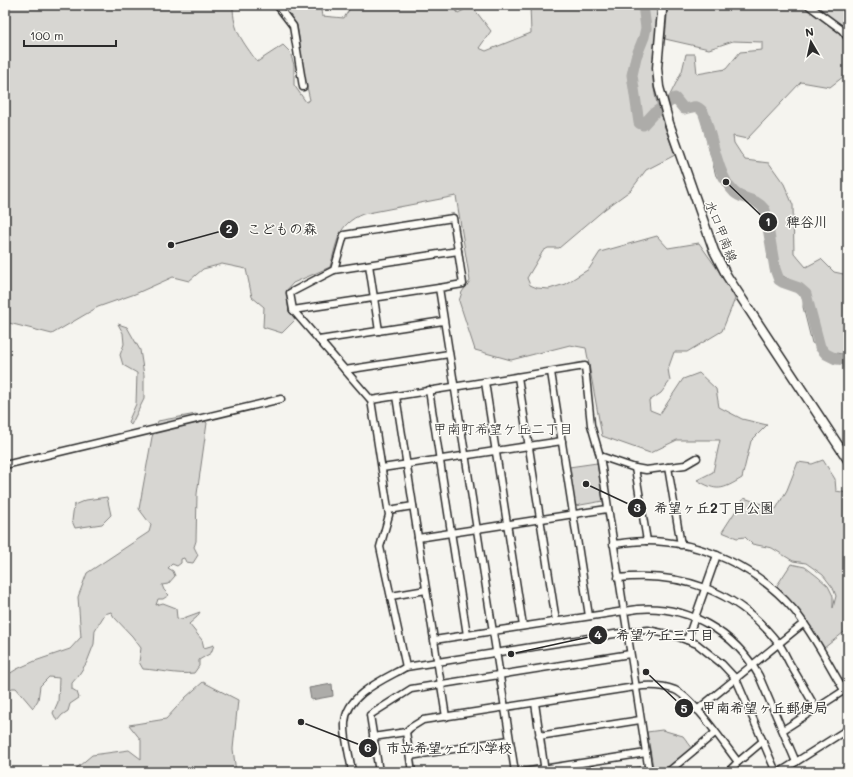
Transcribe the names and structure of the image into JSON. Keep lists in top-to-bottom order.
{
  "streets": {
    "main road": ["水口甲南線"]
  },
  "districts": ["甲南町希望ケ丘二丁目"],
  "places": [
    "稗谷川",
    "こどもの森",
    "希望ヶ丘2丁目公園",
    "希望ケ丘三丁目",
    "甲南希望ヶ丘郵便局",
    "市立希望ヶ丘小学校"
  ],
  "scale_bar": "100 m",
  "north": "top"
}
